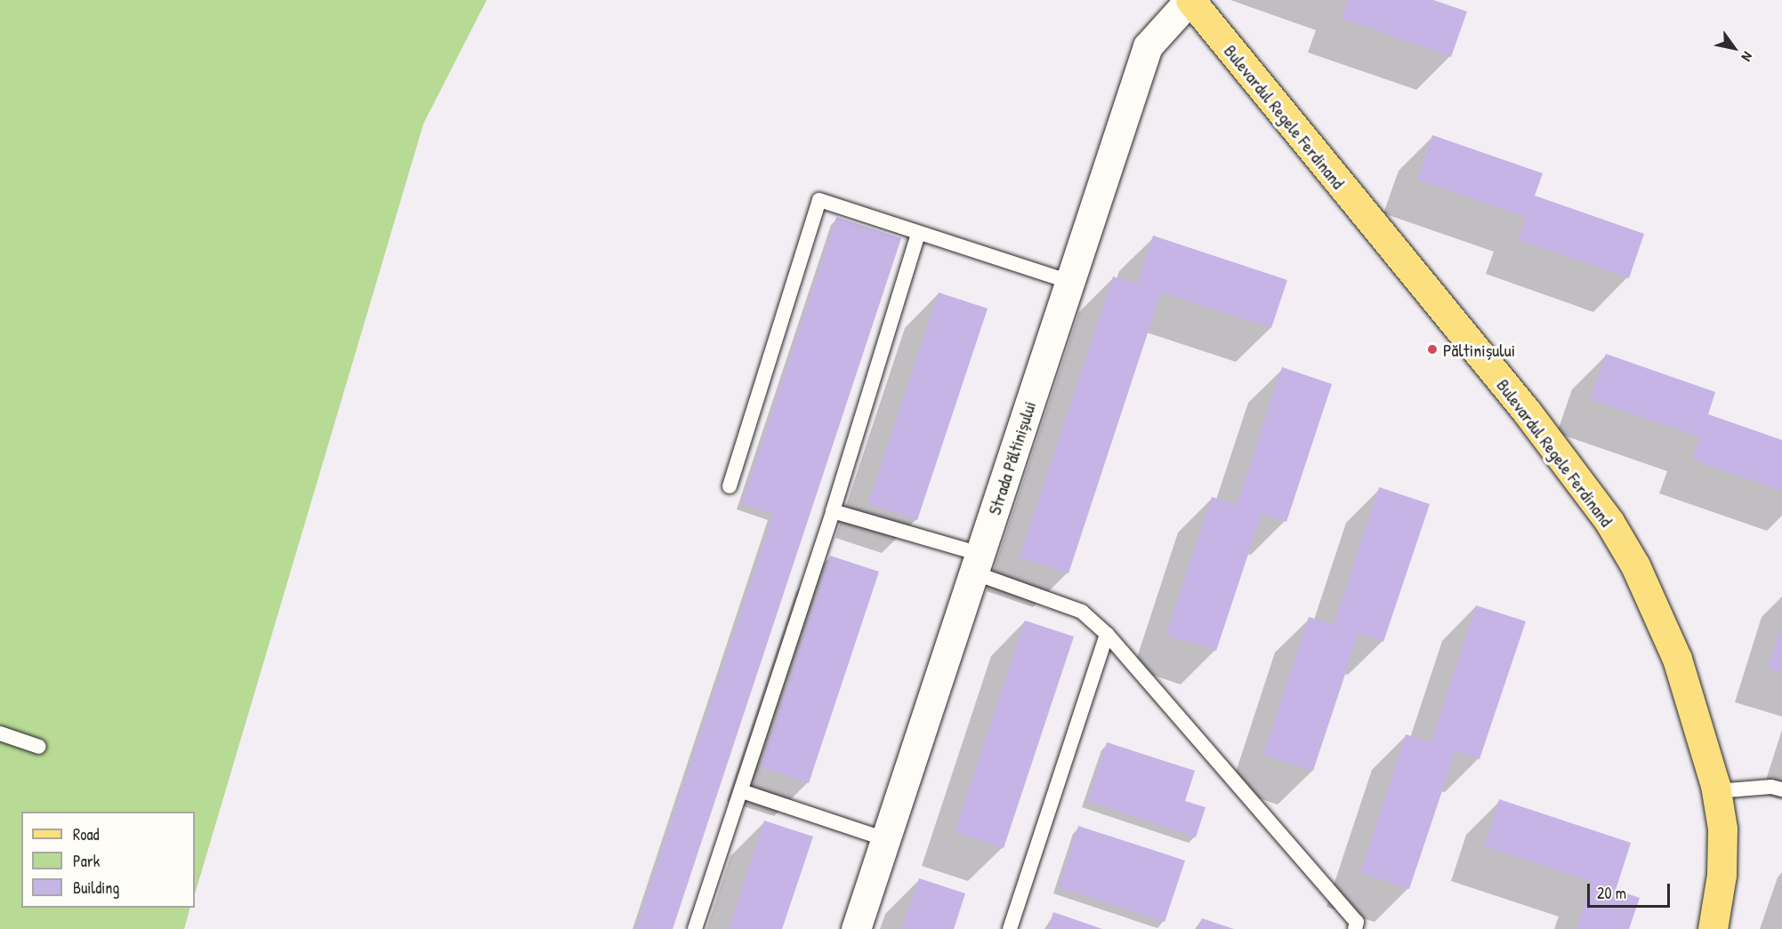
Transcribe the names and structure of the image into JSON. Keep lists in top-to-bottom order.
{
  "streets": {
    "main road": ["Bulevardul Regele Ferdinand"],
    "street": ["Strada Păltinișului"]
  },
  "crossings": [
    ["Bulevardul Regele Ferdinand", "Strada Păltinișului"]
  ],
  "places": ["Păltinișului"],
  "legend": ["Road", "Park", "Building"],
  "scale_bar": "20 m",
  "north": "bottom right"
}
